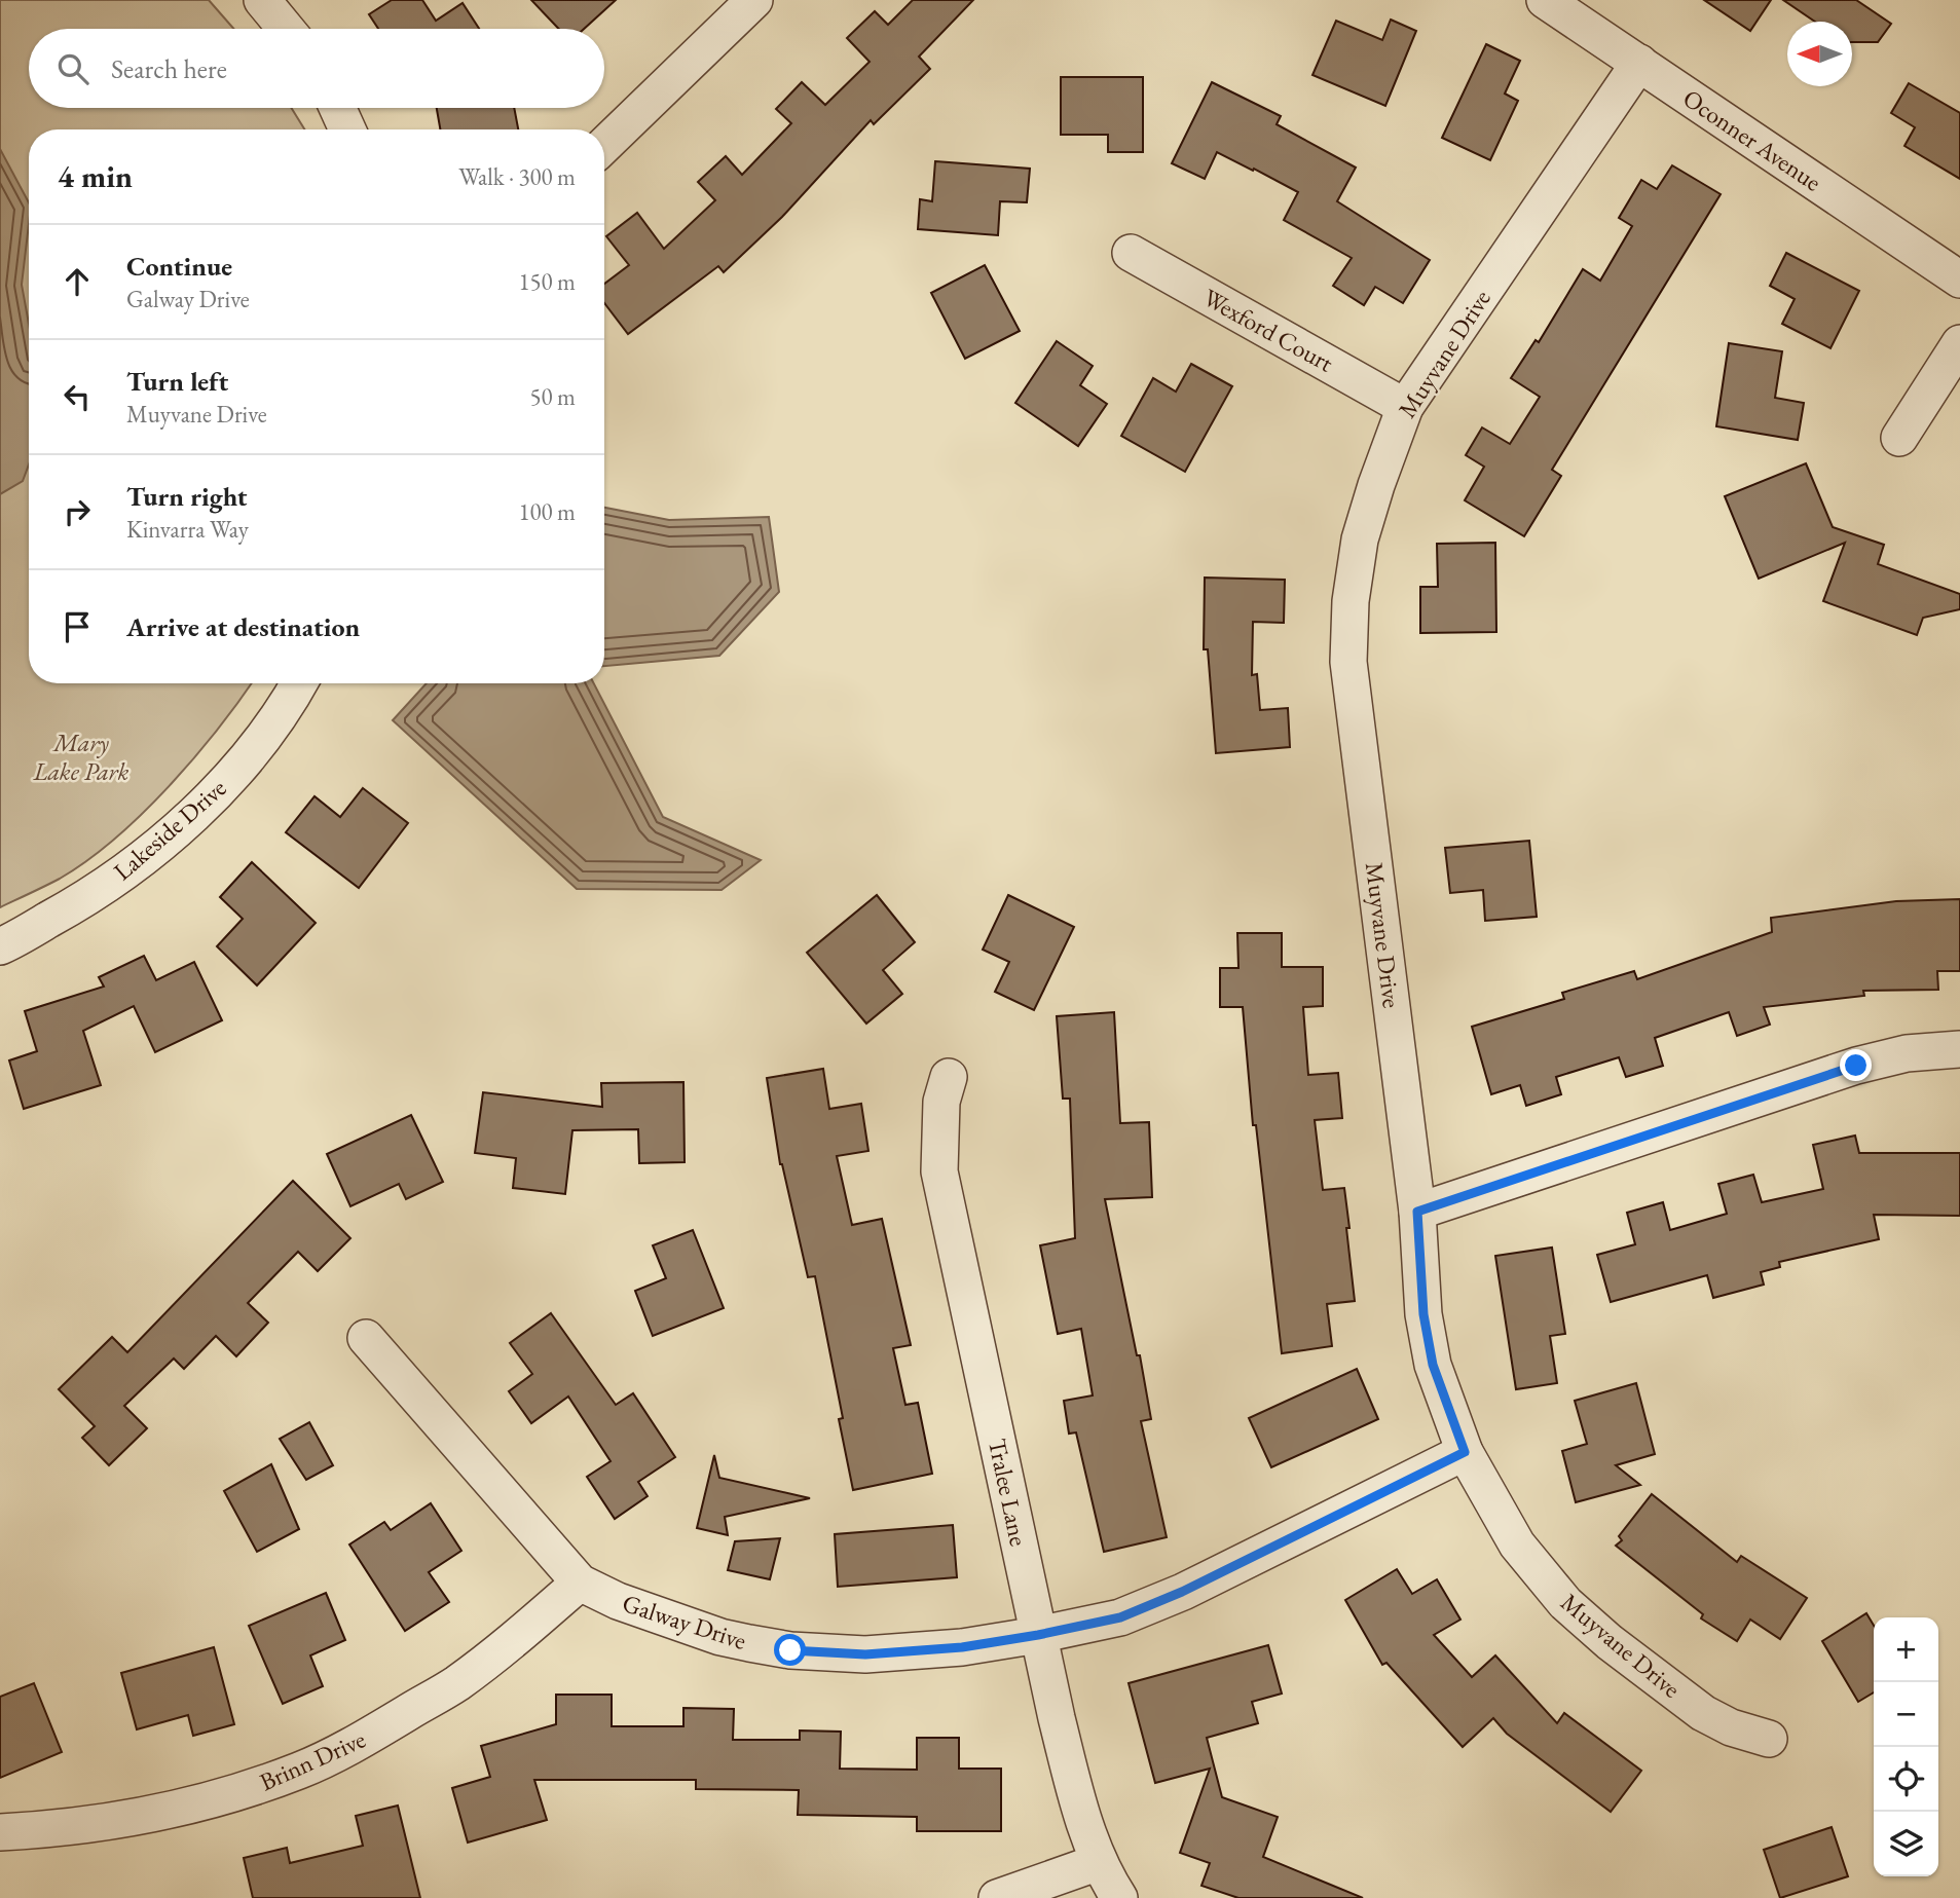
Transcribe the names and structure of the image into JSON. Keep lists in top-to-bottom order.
{
  "streets": {
    "street": [
      "Oconner Avenue",
      "Wexford Court",
      "Muyvane Drive",
      "Lakeside Drive",
      "Tralee Lane",
      "Galway Drive",
      "Brinn Drive"
    ]
  },
  "crossings": [
    ["Oconner Avenue", "Muyvane Drive"],
    ["Wexford Court", "Muyvane Drive"],
    ["Muyvane Drive", "Galway Drive"],
    ["Tralee Lane", "Galway Drive"],
    ["Galway Drive", "Brinn Drive"]
  ],
  "parks": ["Mary Lake Park"],
  "north": "left",
  "page": {
    "search": "Search here",
    "heading": ["4 min", "Walk · 300 m"],
    "list": [
      ["Continue", "Galway Drive", "150 m"],
      ["Turn left", "Muyvane Drive", "50 m"],
      ["Turn right", "Kinvarra Way", "100 m"],
      "Arrive at destination"
    ],
    "map_buttons": ["+", "−"]
  }
}
